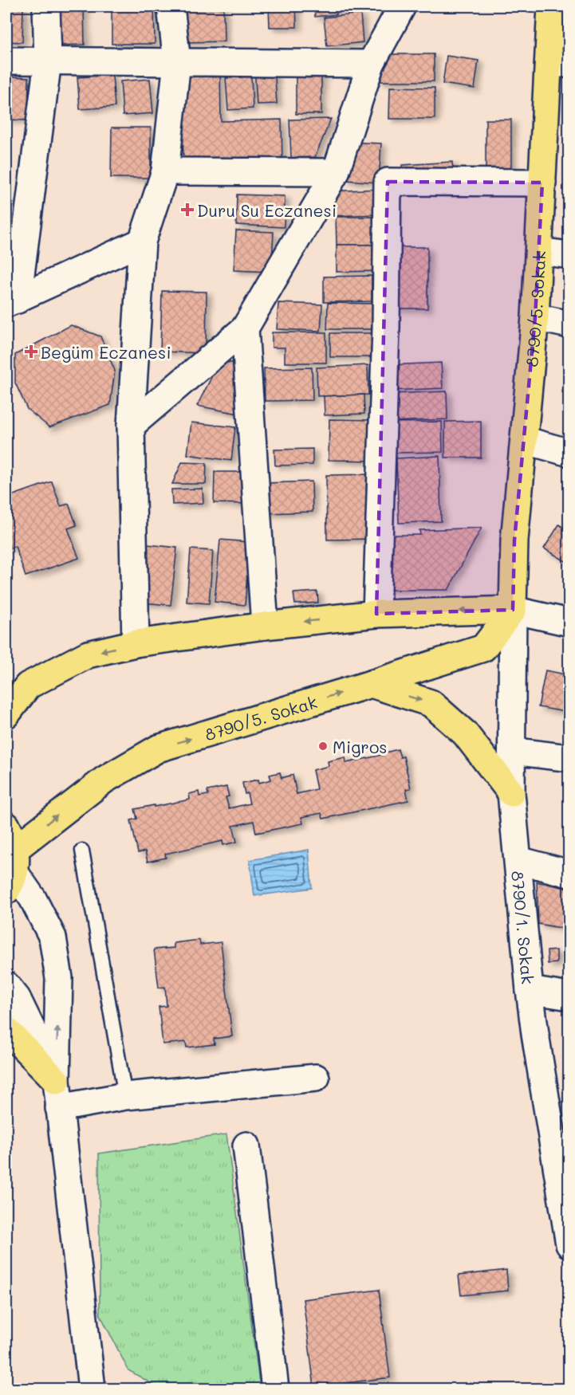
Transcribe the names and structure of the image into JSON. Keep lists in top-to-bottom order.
{
  "streets": {
    "main road": ["8790/5. Sokak"],
    "street": ["8790/1. Sokak"]
  },
  "crossings": [
    ["8790/5. Sokak", "8790/1. Sokak"]
  ],
  "places": {
    "health": ["Duru Su Eczanesi", "Begüm Eczanesi"],
    "other": ["Migros"]
  }
}
